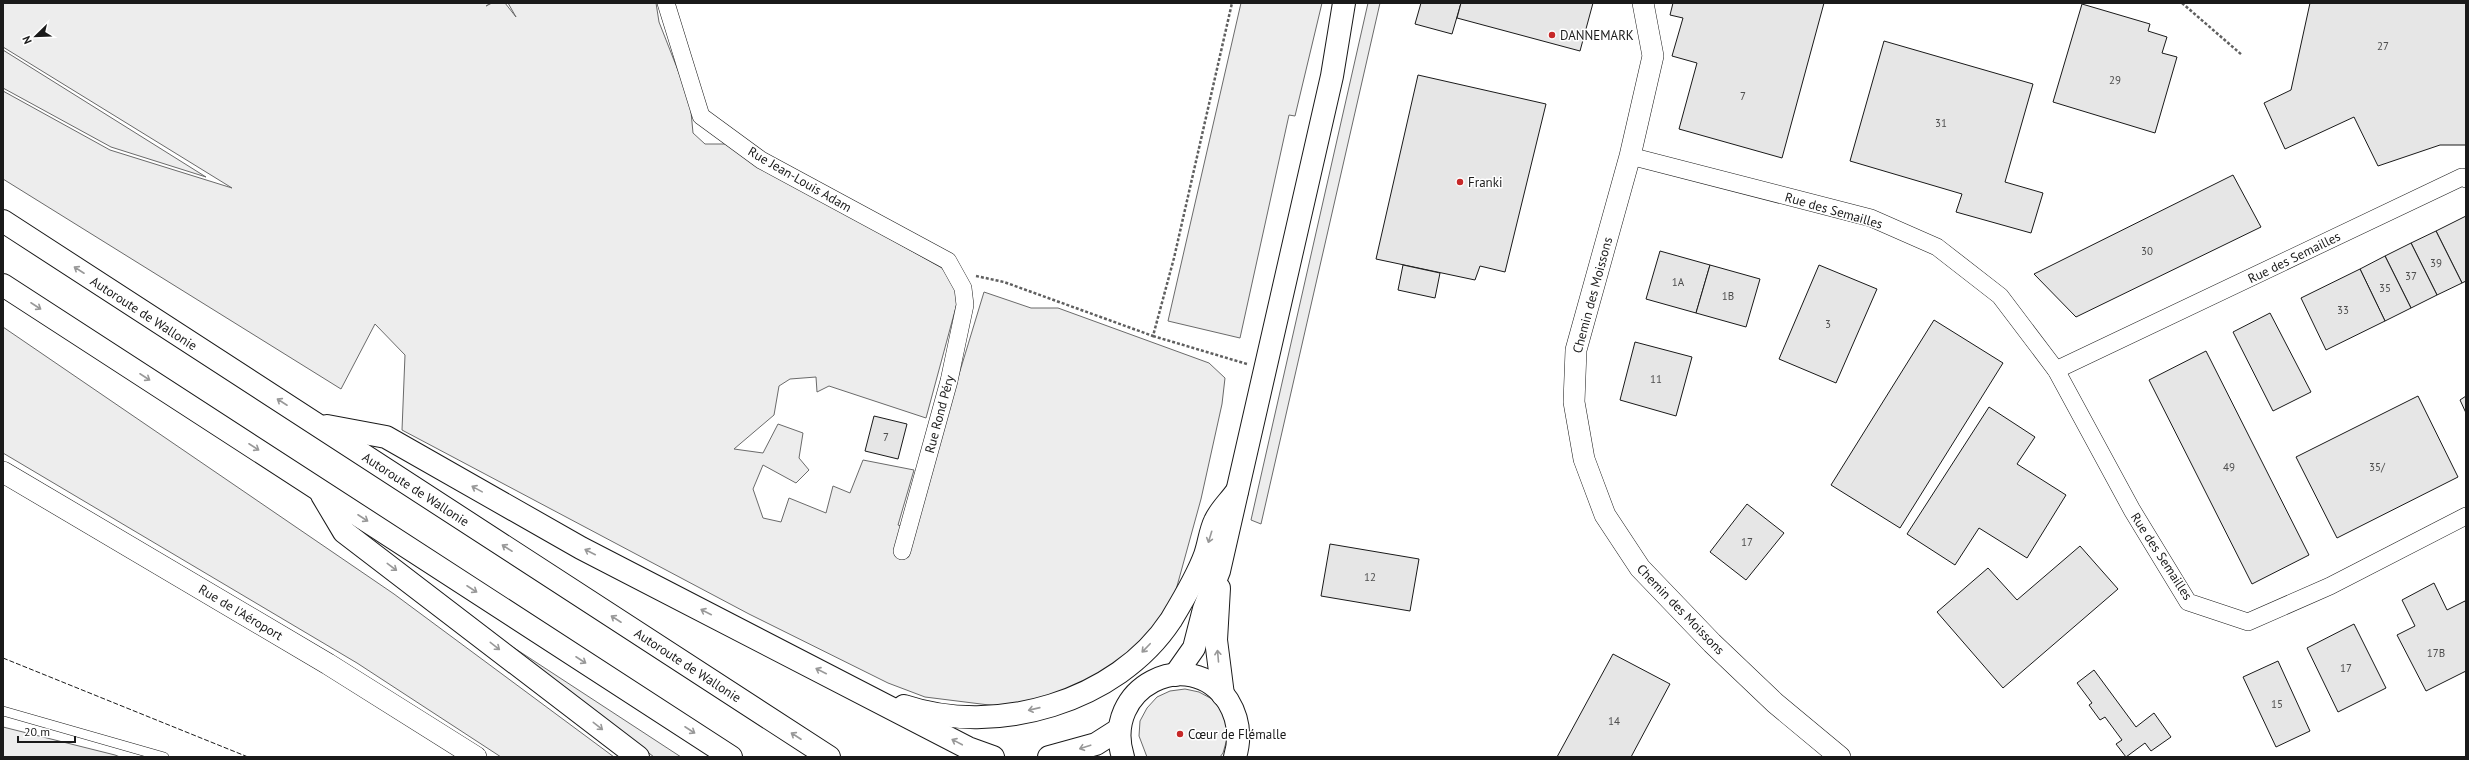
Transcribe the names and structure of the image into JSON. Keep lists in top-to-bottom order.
{
  "streets": {
    "main road": ["Autoroute de Wallonie"],
    "street": [
      "Rue Jean-Louis Adam",
      "Rue des Semailles",
      "Chemin des Moissons",
      "Rue Rond Péry",
      "Rue de l'Aéroport"
    ]
  },
  "crossings": [
    ["Rue Jean-Louis Adam", "Rue Rond Péry"],
    ["Rue des Semailles", "Chemin des Moissons"]
  ],
  "places": ["DANNEMARK", "Franki", "Cœur de Flémalle"],
  "house_numbers": [
    "27",
    "29",
    "7",
    "31",
    "30",
    "39",
    "37",
    "1A",
    "35",
    "1B",
    "33",
    "3",
    "11",
    "7",
    "49",
    "35/",
    "17",
    "12",
    "17B",
    "17",
    "15",
    "14"
  ],
  "scale_bar": "20 m",
  "north": "bottom left"
}
